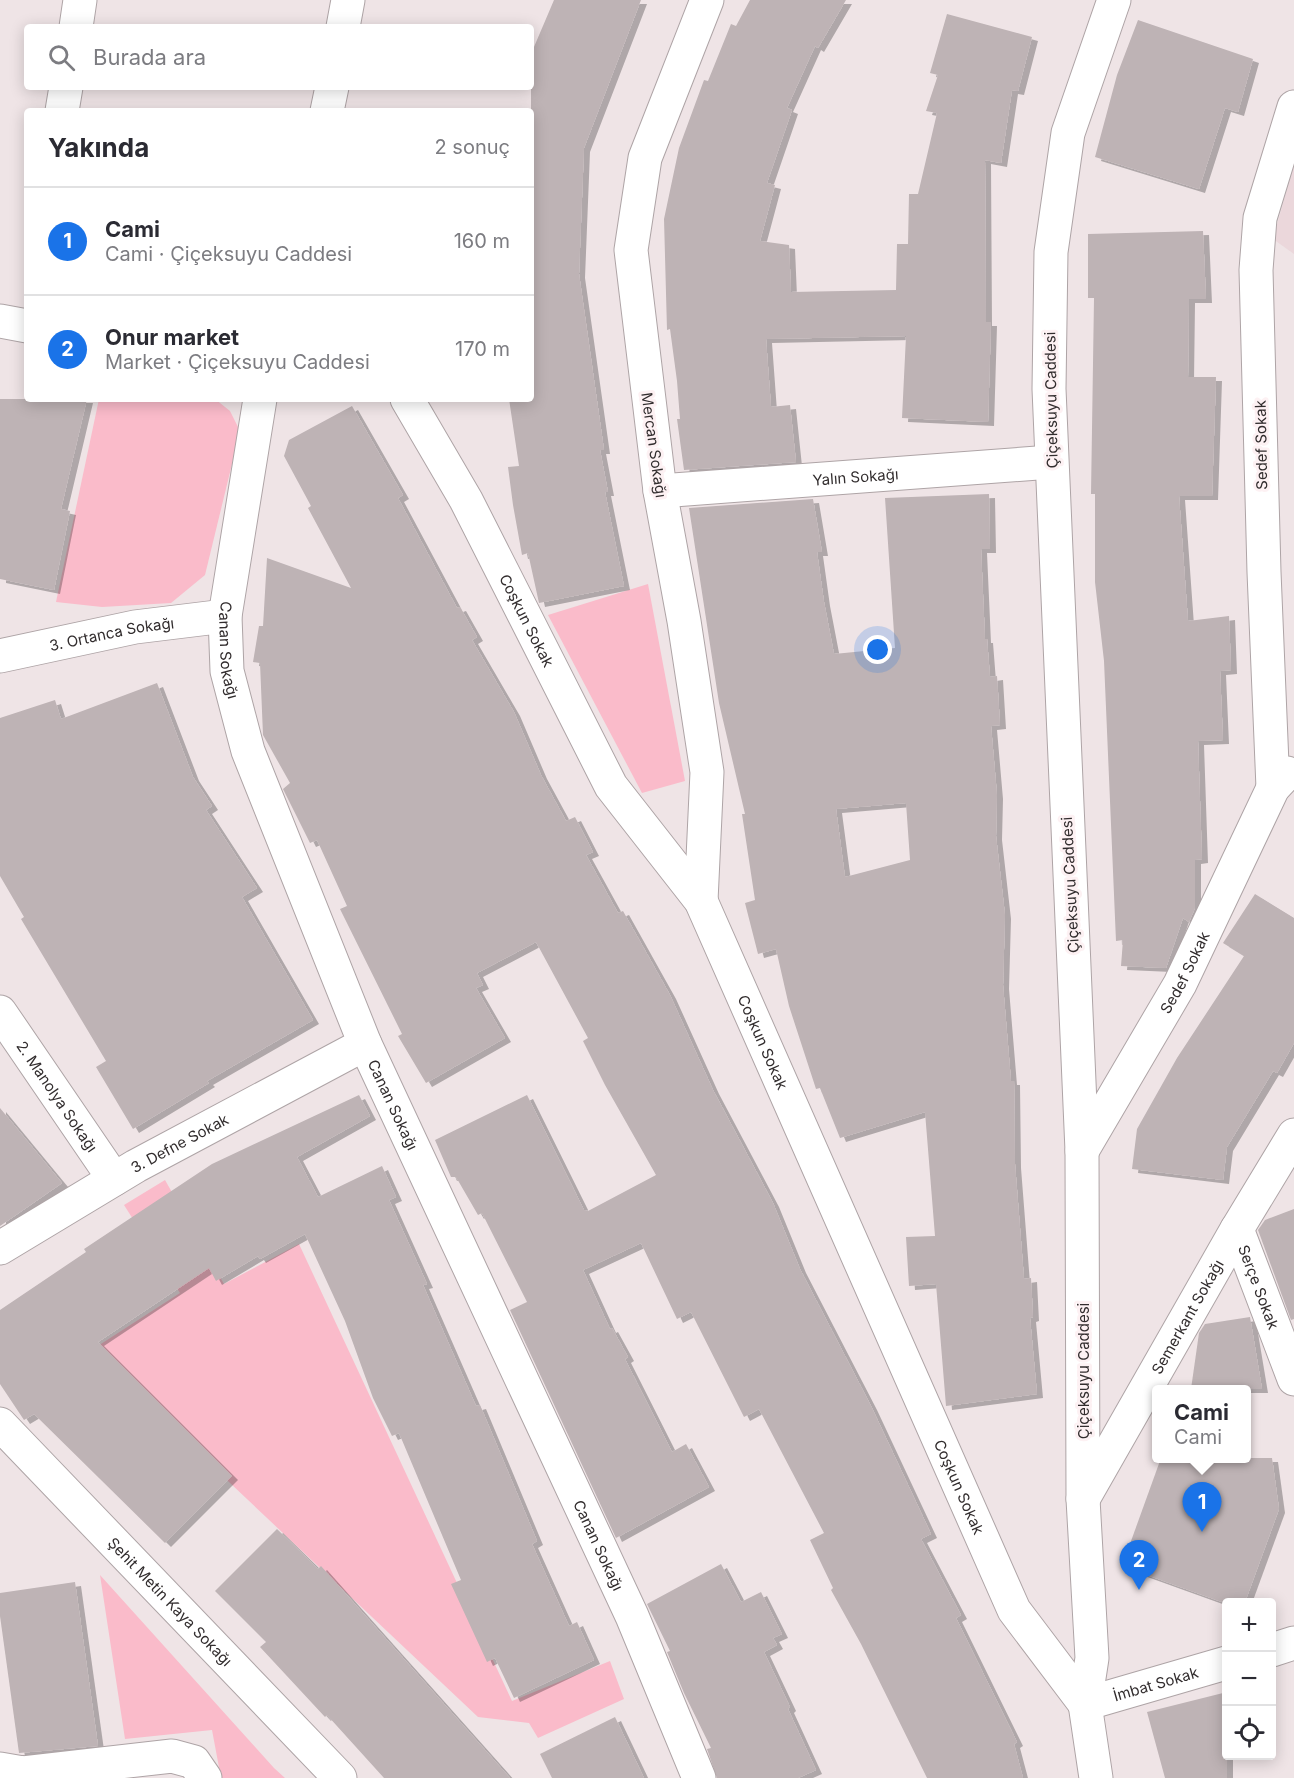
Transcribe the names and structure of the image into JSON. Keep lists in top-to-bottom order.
{
  "streets": {
    "street": [
      "Çiçeksuyu Caddesi",
      "Mercan Sokağı",
      "Sedef Sokak",
      "Yalın Sokağı",
      "Coşkun Sokak",
      "3. Ortanca Sokağı",
      "Canan Sokağı",
      "2. Manolya Sokağı",
      "3. Defne Sokak",
      "Serçe Sokak",
      "Semerkant Sokağı",
      "Şehit Metin Kaya Sokağı",
      "İmbat Sokak"
    ]
  },
  "crossings": [
    ["Çiçeksuyu Caddesi", "Sedef Sokak"],
    ["Çiçeksuyu Caddesi", "Yalın Sokağı"],
    ["Çiçeksuyu Caddesi", "Coşkun Sokak"],
    ["Çiçeksuyu Caddesi", "Semerkant Sokağı"],
    ["Çiçeksuyu Caddesi", "İmbat Sokak"],
    ["Mercan Sokağı", "Yalın Sokağı"],
    ["Mercan Sokağı", "Coşkun Sokak"],
    ["Coşkun Sokak", "İmbat Sokak"],
    ["3. Ortanca Sokağı", "Canan Sokağı"],
    ["Canan Sokağı", "3. Defne Sokak"],
    ["2. Manolya Sokağı", "3. Defne Sokak"],
    ["Serçe Sokak", "Semerkant Sokağı"]
  ],
  "page": {
    "search": "Burada ara",
    "heading": ["Yakında", "2 sonuç"],
    "list": [
      {
        "mark": "1",
        "name": "Cami",
        "note": "Cami · Çiçeksuyu Caddesi",
        "value": "160 m"
      },
      {
        "mark": "2",
        "name": "Onur market",
        "note": "Market · Çiçeksuyu Caddesi",
        "value": "170 m"
      }
    ],
    "popup": ["Cami", "Cami"],
    "pins": ["1", "2"],
    "map_buttons": ["+", "−"]
  }
}
